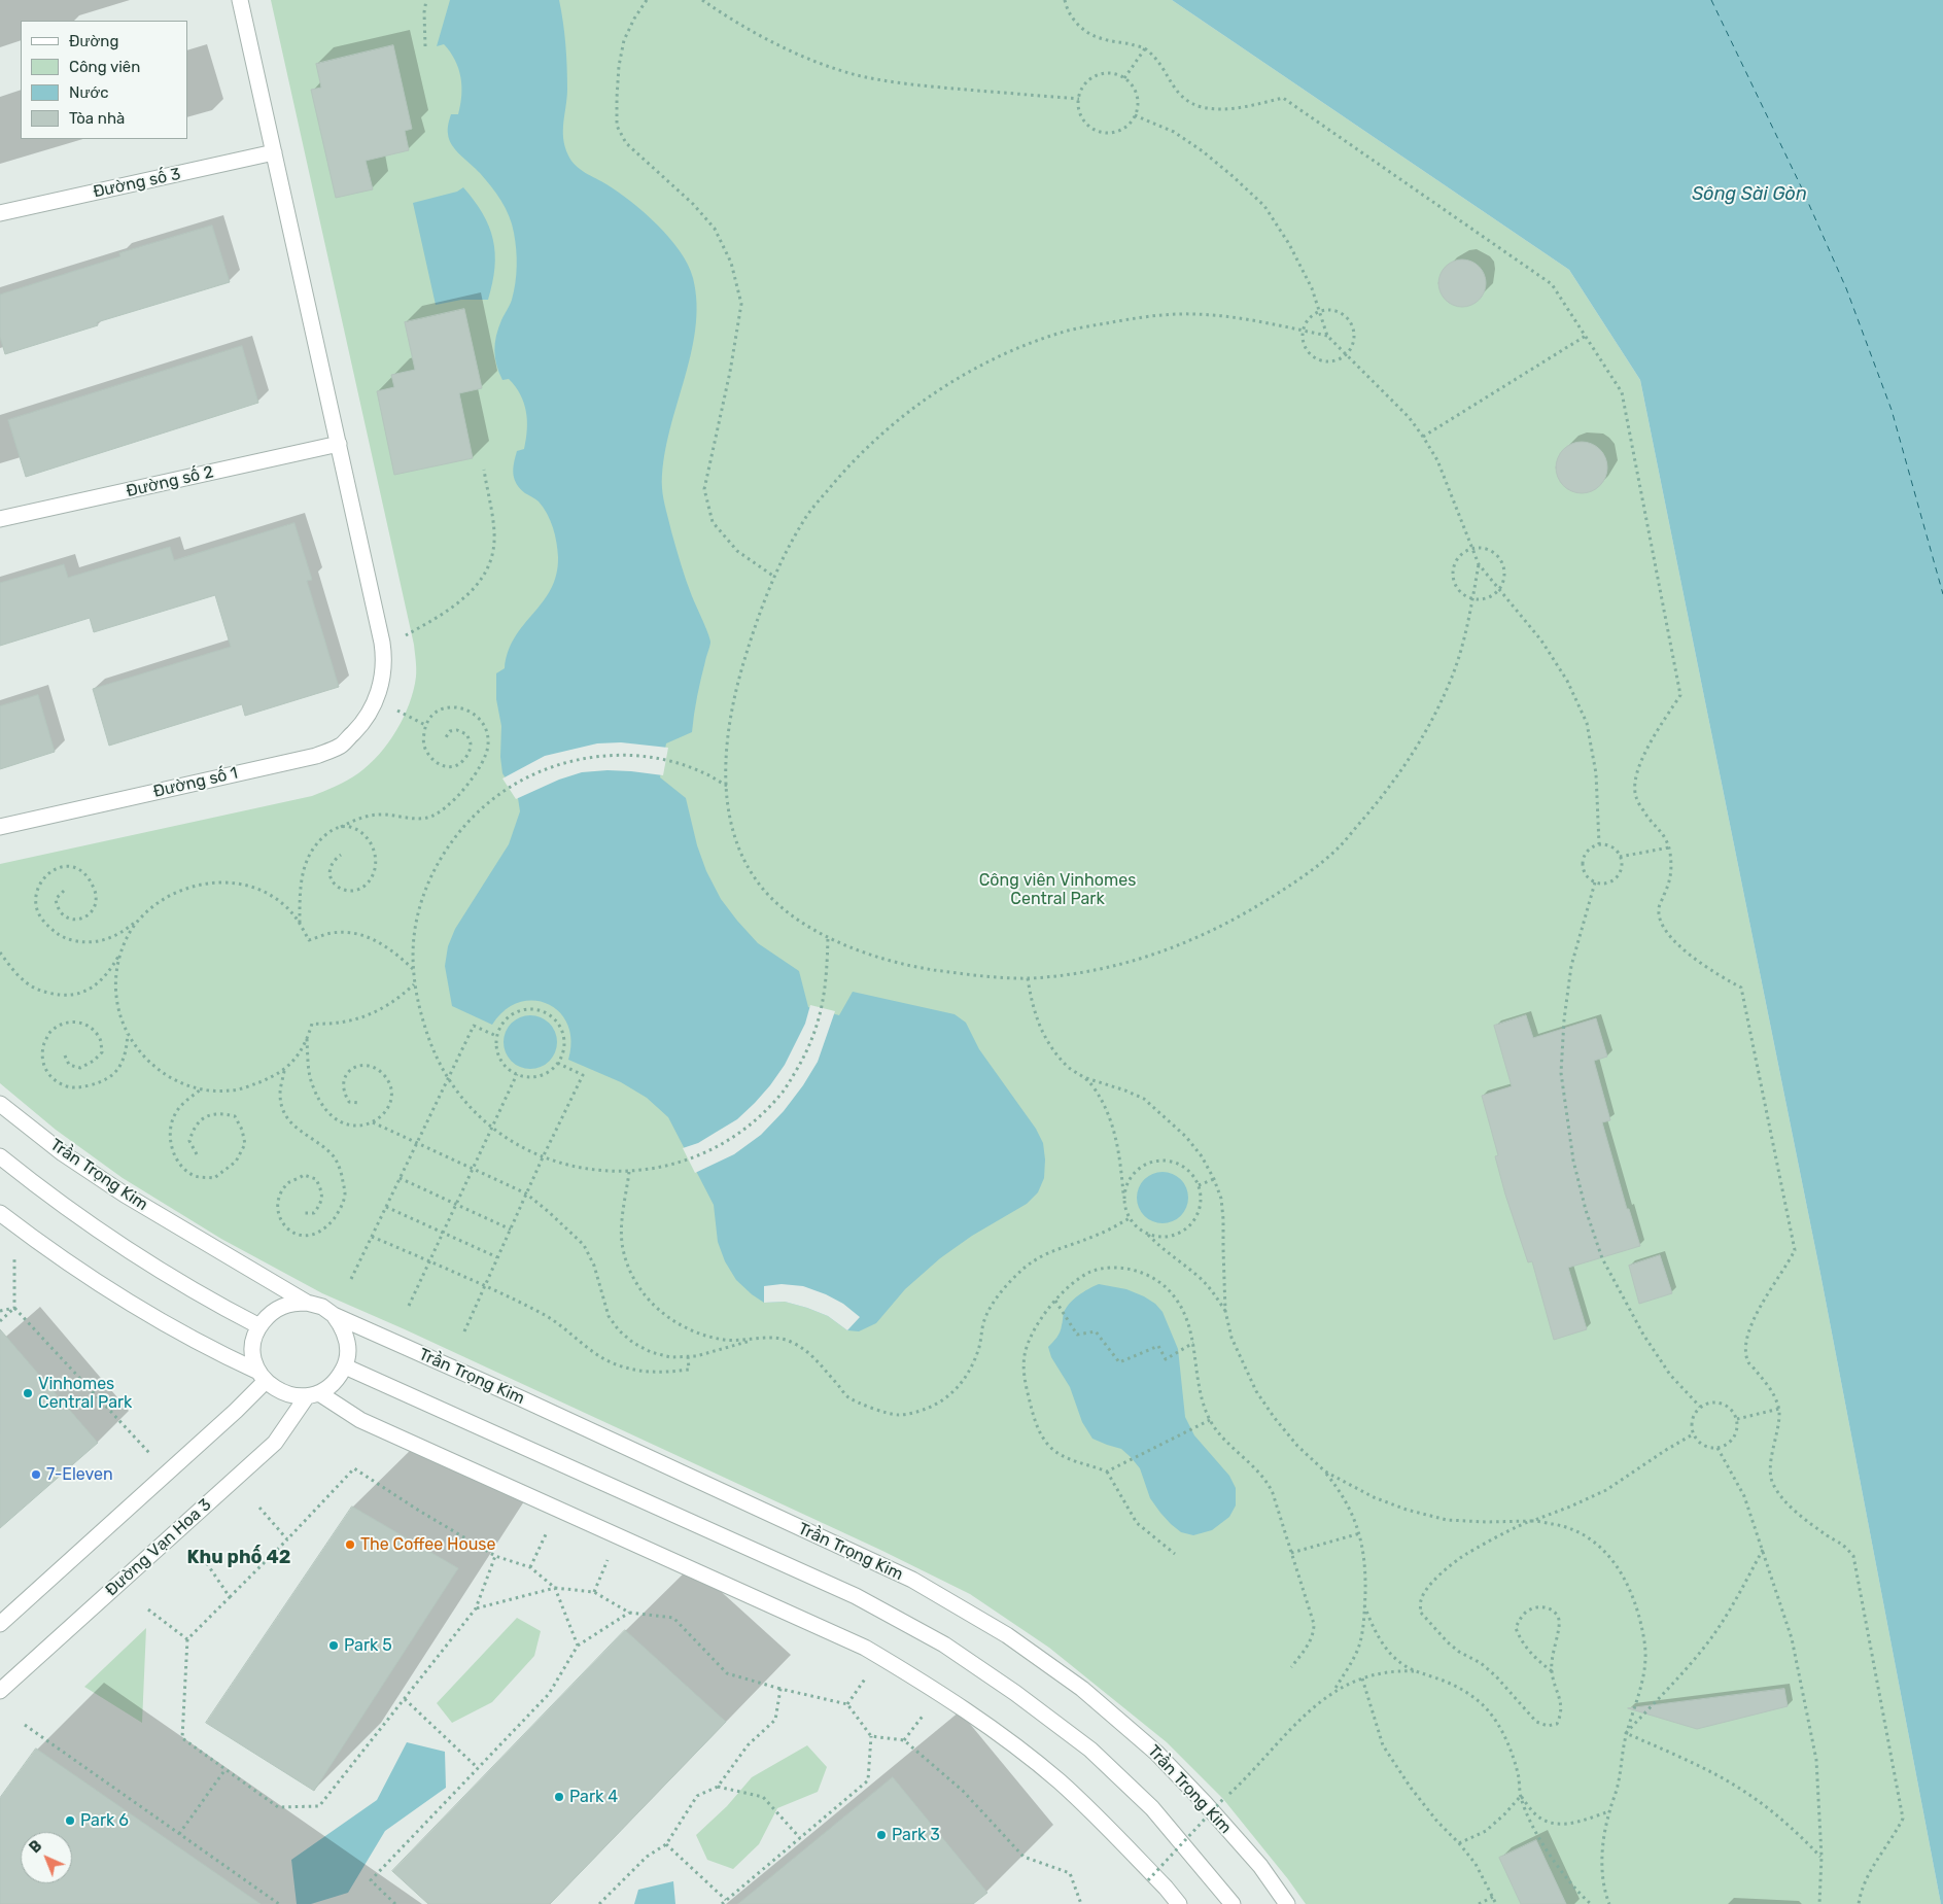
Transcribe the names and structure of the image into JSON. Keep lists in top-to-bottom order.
{
  "streets": {
    "street": [
      "Đường số 3",
      "Đường số 2",
      "Đường số 1",
      "Trần Trọng Kim",
      "Đường Vạn Hoa 3"
    ]
  },
  "crossings": [
    ["Đường số 3", "Đường số 1"],
    ["Đường số 2", "Đường số 1"],
    ["Trần Trọng Kim", "Đường Vạn Hoa 3"]
  ],
  "districts": ["Khu phố 42"],
  "water": ["Sông Sài Gòn"],
  "parks": ["Công viên Vinhomes Central Park"],
  "places": [
    "Vinhomes Central Park",
    "7-Eleven",
    "The Coffee House",
    "Park 5",
    "Park 4",
    "Park 6",
    "Park 3"
  ],
  "legend": [
    "Đường",
    "Công viên",
    "Nước",
    "Tòa nhà"
  ],
  "north": "top left"
}
